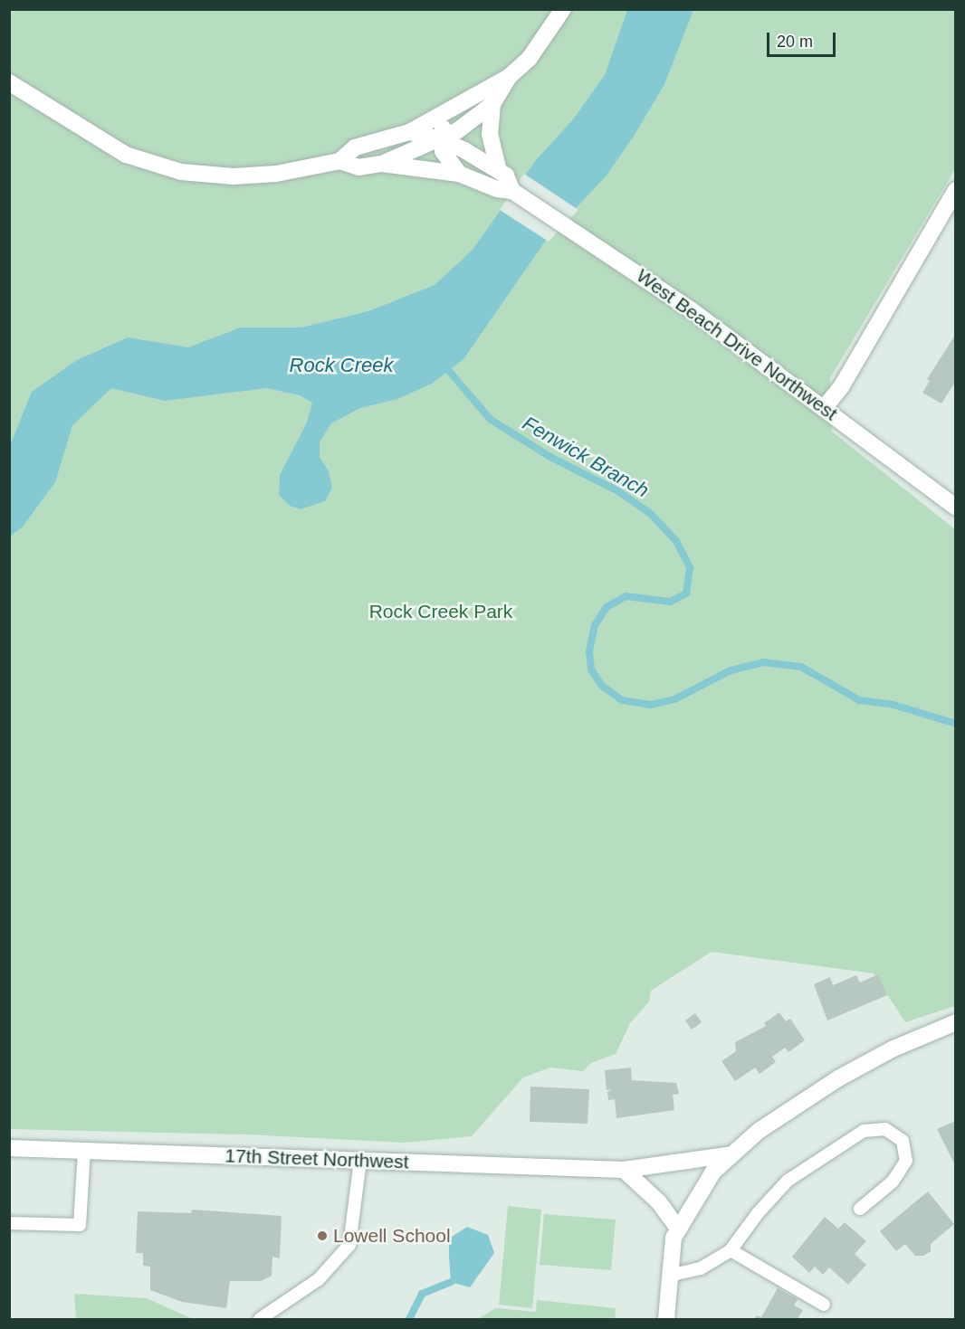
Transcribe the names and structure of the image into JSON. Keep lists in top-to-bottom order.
{
  "streets": {
    "street": ["West Beach Drive Northwest", "17th Street Northwest"]
  },
  "water": ["Rock Creek", "Fenwick Branch"],
  "parks": ["Rock Creek Park"],
  "places": ["Lowell School"],
  "scale_bar": "20 m"
}
